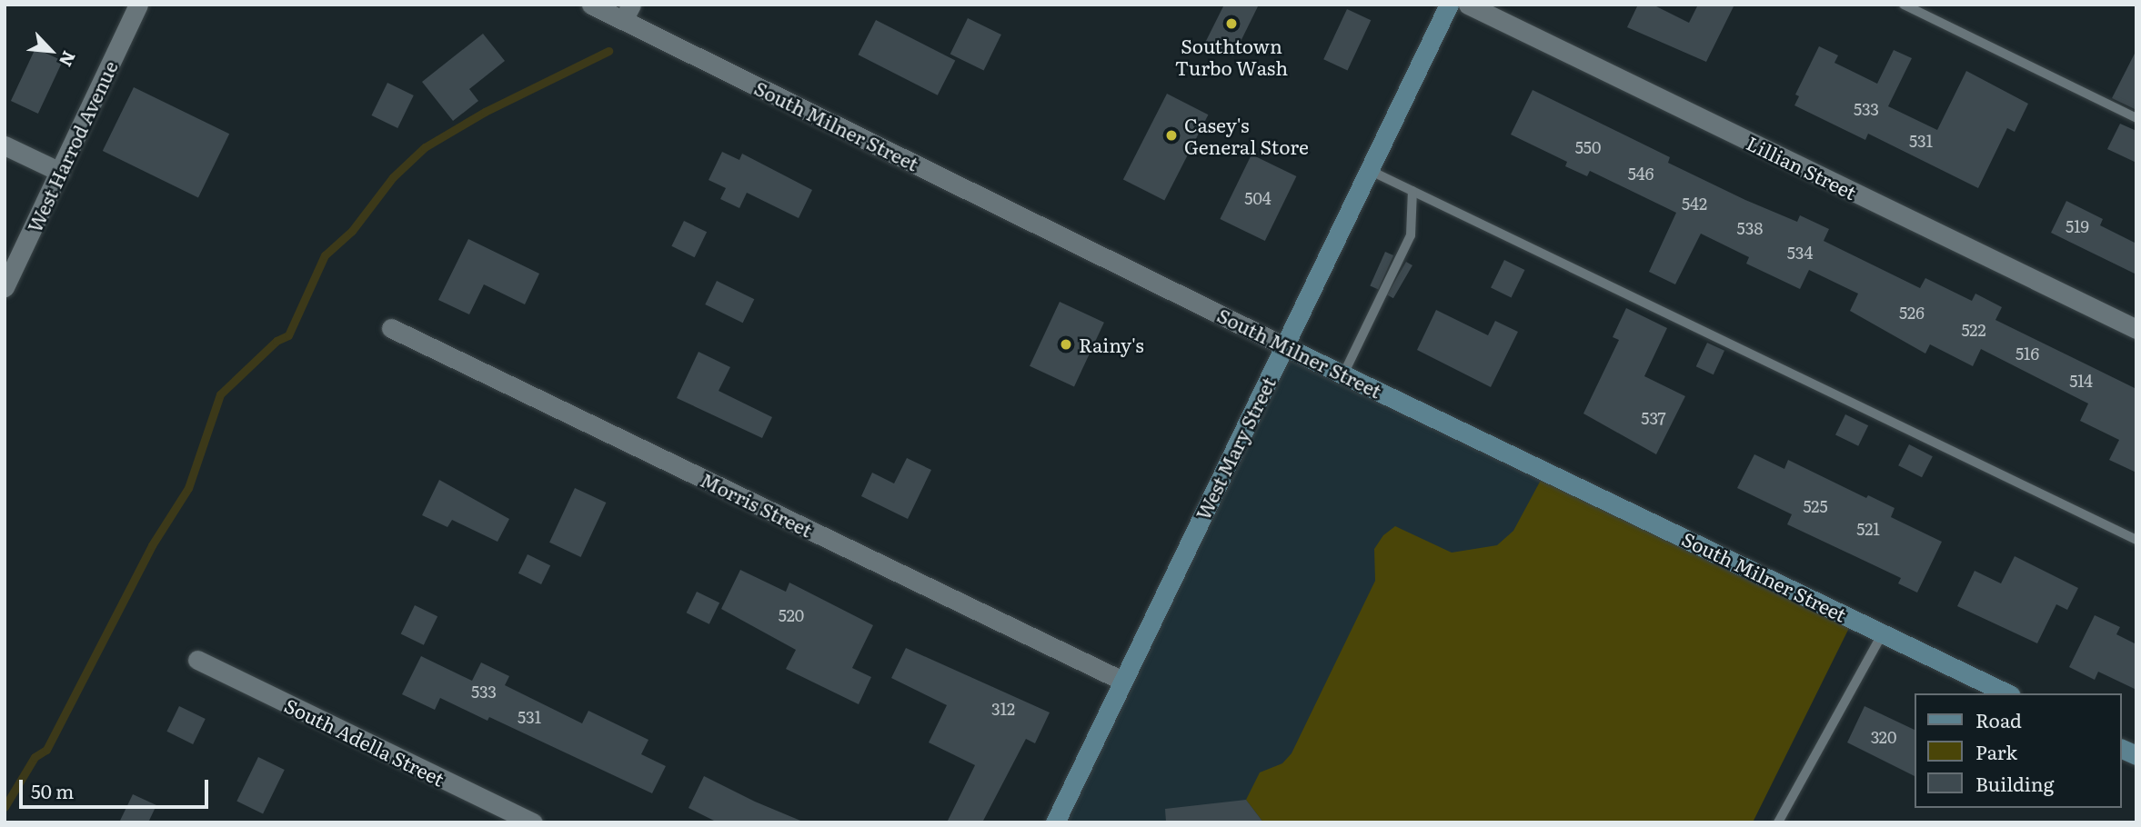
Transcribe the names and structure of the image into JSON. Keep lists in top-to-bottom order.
{
  "streets": {
    "main road": ["South Milner Street", "West Mary Street"],
    "street": [
      "West Harrod Avenue",
      "Lillian Street",
      "Morris Street",
      "South Adella Street"
    ]
  },
  "crossings": [
    ["South Milner Street", "West Mary Street"],
    ["West Mary Street", "Morris Street"]
  ],
  "places": ["Southtown Turbo Wash", "Casey's General Store", "Rainy's"],
  "house_numbers": [
    "533",
    "531",
    "550",
    "546",
    "504",
    "542",
    "519",
    "538",
    "534",
    "526",
    "522",
    "516",
    "514",
    "537",
    "525",
    "521",
    "520",
    "533",
    "312",
    "531",
    "320"
  ],
  "legend": ["Road", "Park", "Building"],
  "scale_bar": "50 m",
  "north": "bottom right"
}
